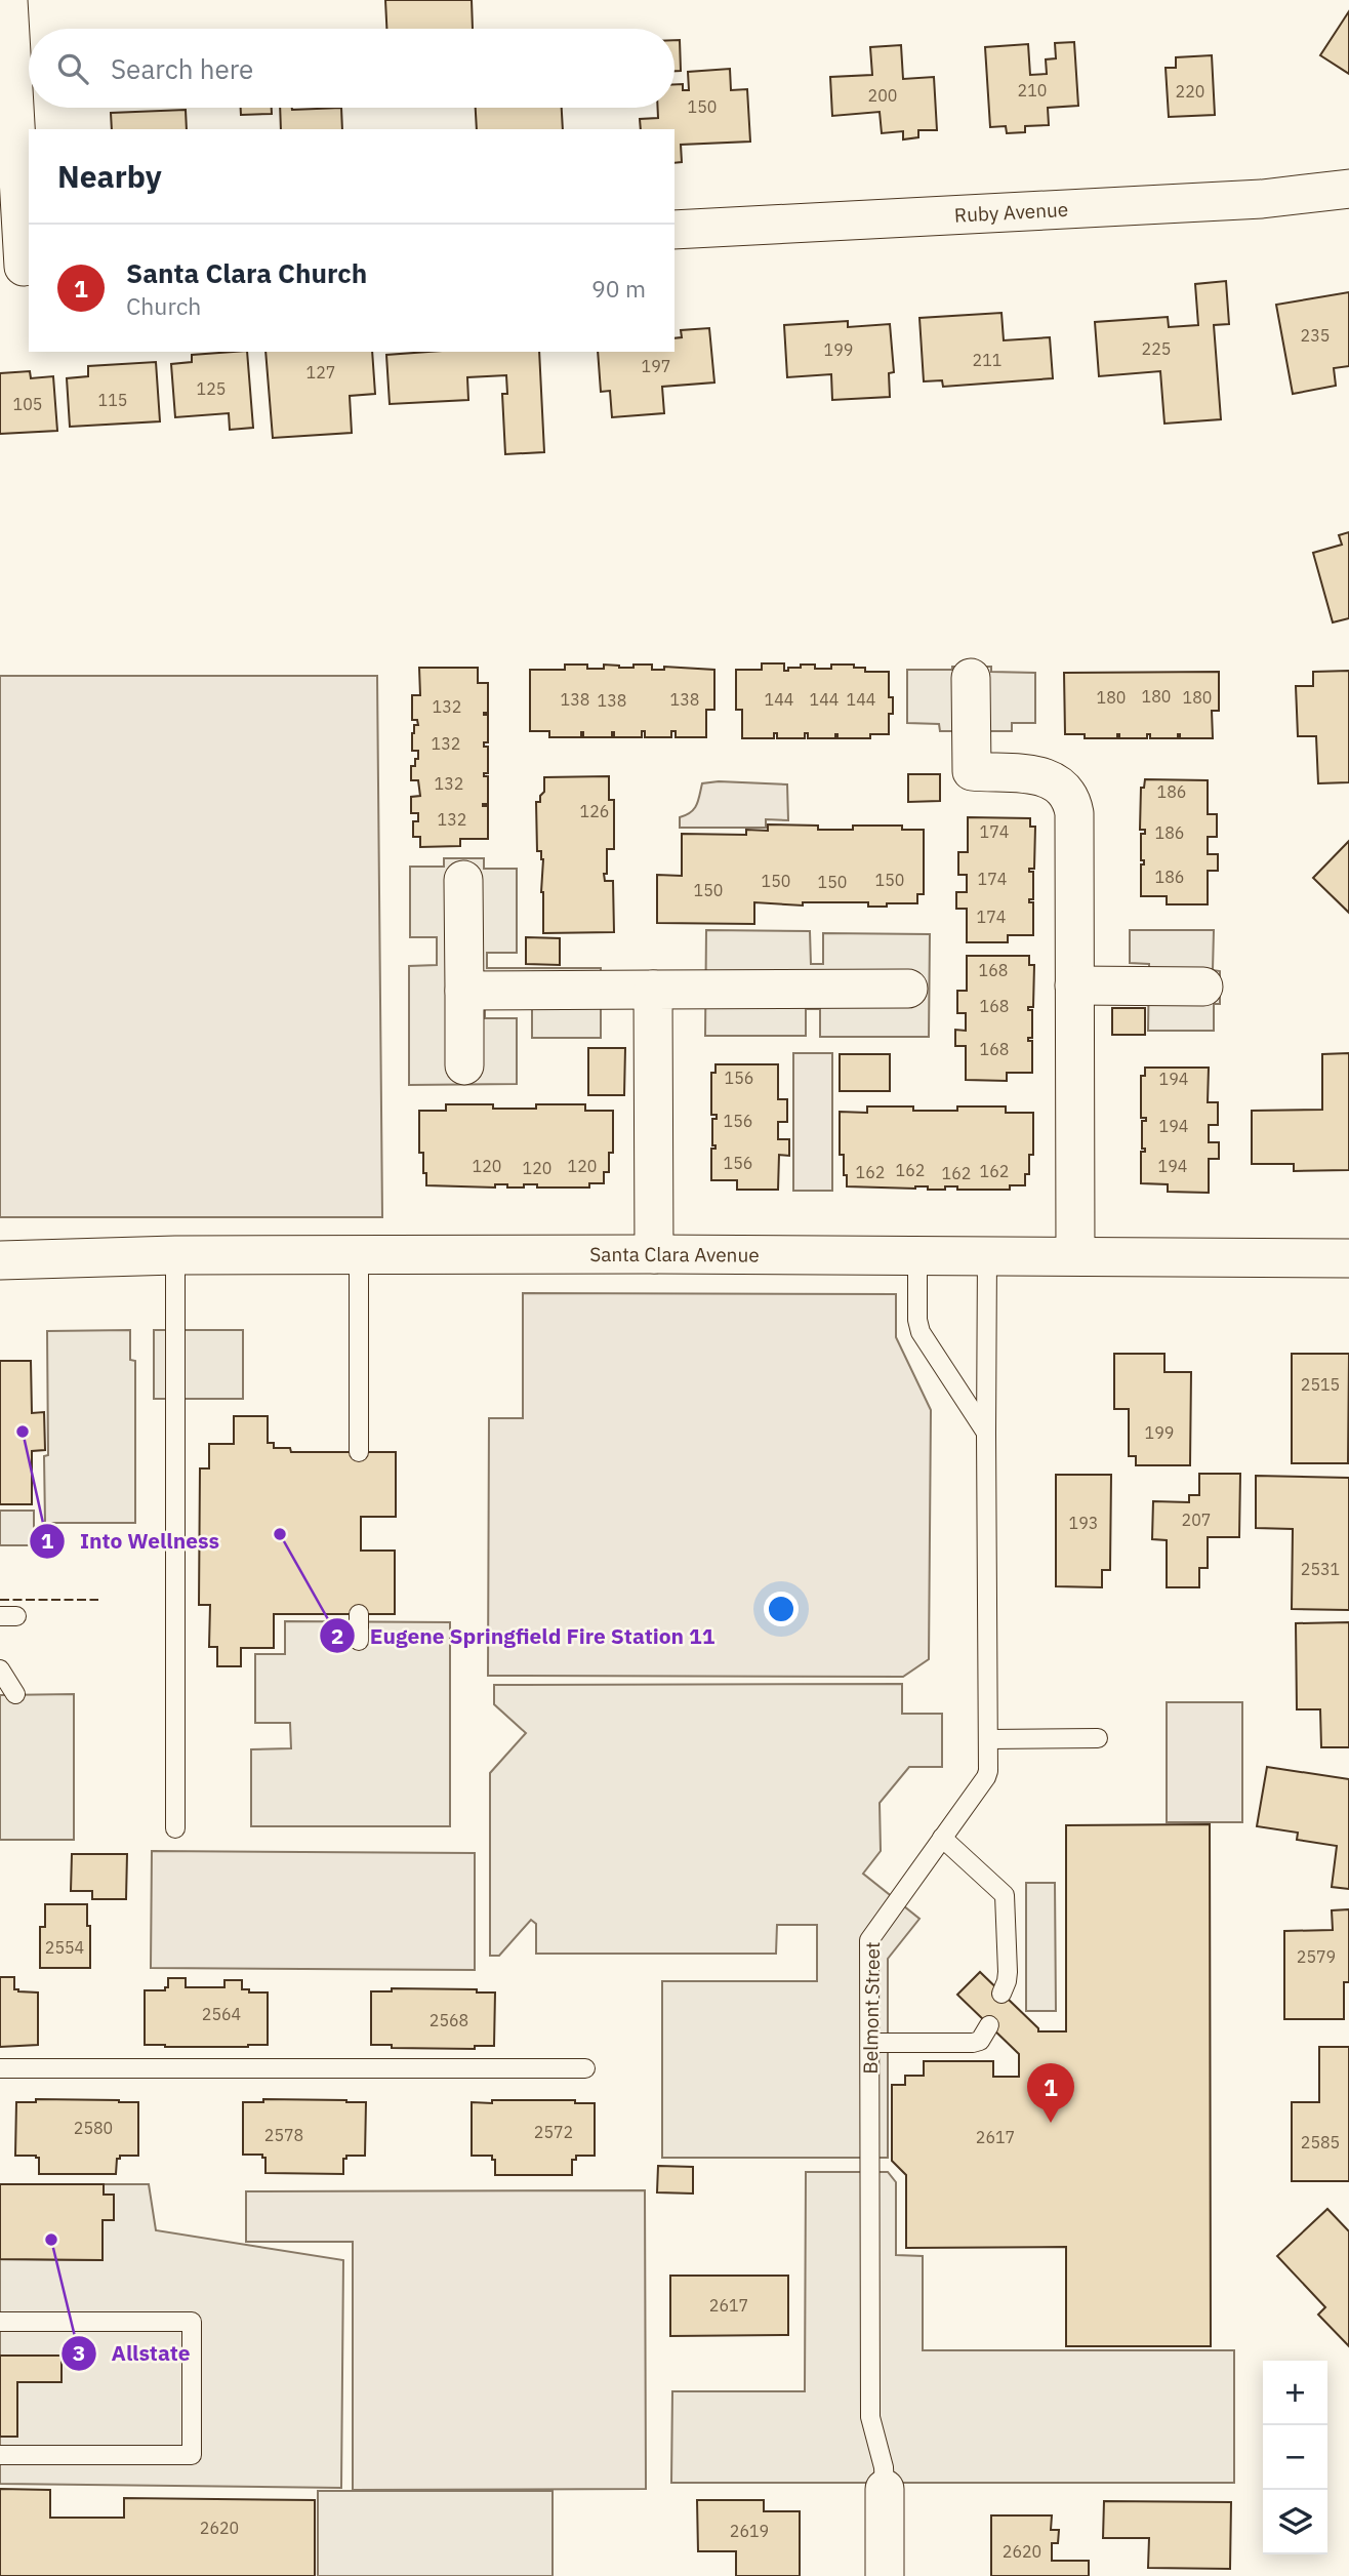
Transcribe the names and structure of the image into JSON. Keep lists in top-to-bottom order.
{
  "streets": {
    "street": ["Ruby Avenue", "Santa Clara Avenue", "Belmont Street"]
  },
  "crossings": [
    ["Santa Clara Avenue", "Belmont Street"]
  ],
  "places": ["Into Wellness", "Eugene Springfield Fire Station 11", "Allstate"],
  "house_numbers": [
    "210",
    "220",
    "200",
    "150",
    "235",
    "225",
    "199",
    "211",
    "197",
    "127",
    "125",
    "115",
    "105",
    "180",
    "180",
    "180",
    "138",
    "138",
    "144",
    "144",
    "144",
    "138",
    "132",
    "132",
    "132",
    "186",
    "126",
    "132",
    "174",
    "186",
    "186",
    "174",
    "150",
    "150",
    "150",
    "150",
    "174",
    "168",
    "168",
    "168",
    "156",
    "194",
    "156",
    "194",
    "156",
    "120",
    "120",
    "194",
    "120",
    "162",
    "162",
    "162",
    "162",
    "2515",
    "199",
    "207",
    "193",
    "2531",
    "2554",
    "2579",
    "2564",
    "2568",
    "2580",
    "2572",
    "2578",
    "2617",
    "2585",
    "2617",
    "2620",
    "2619",
    "2620"
  ],
  "page": {
    "search": "Search here",
    "heading": "Nearby",
    "list": [
      {
        "mark": "1",
        "name": "Santa Clara Church",
        "note": "Church",
        "value": "90 m"
      }
    ],
    "pins": "1",
    "map_buttons": ["+", "−"]
  }
}
